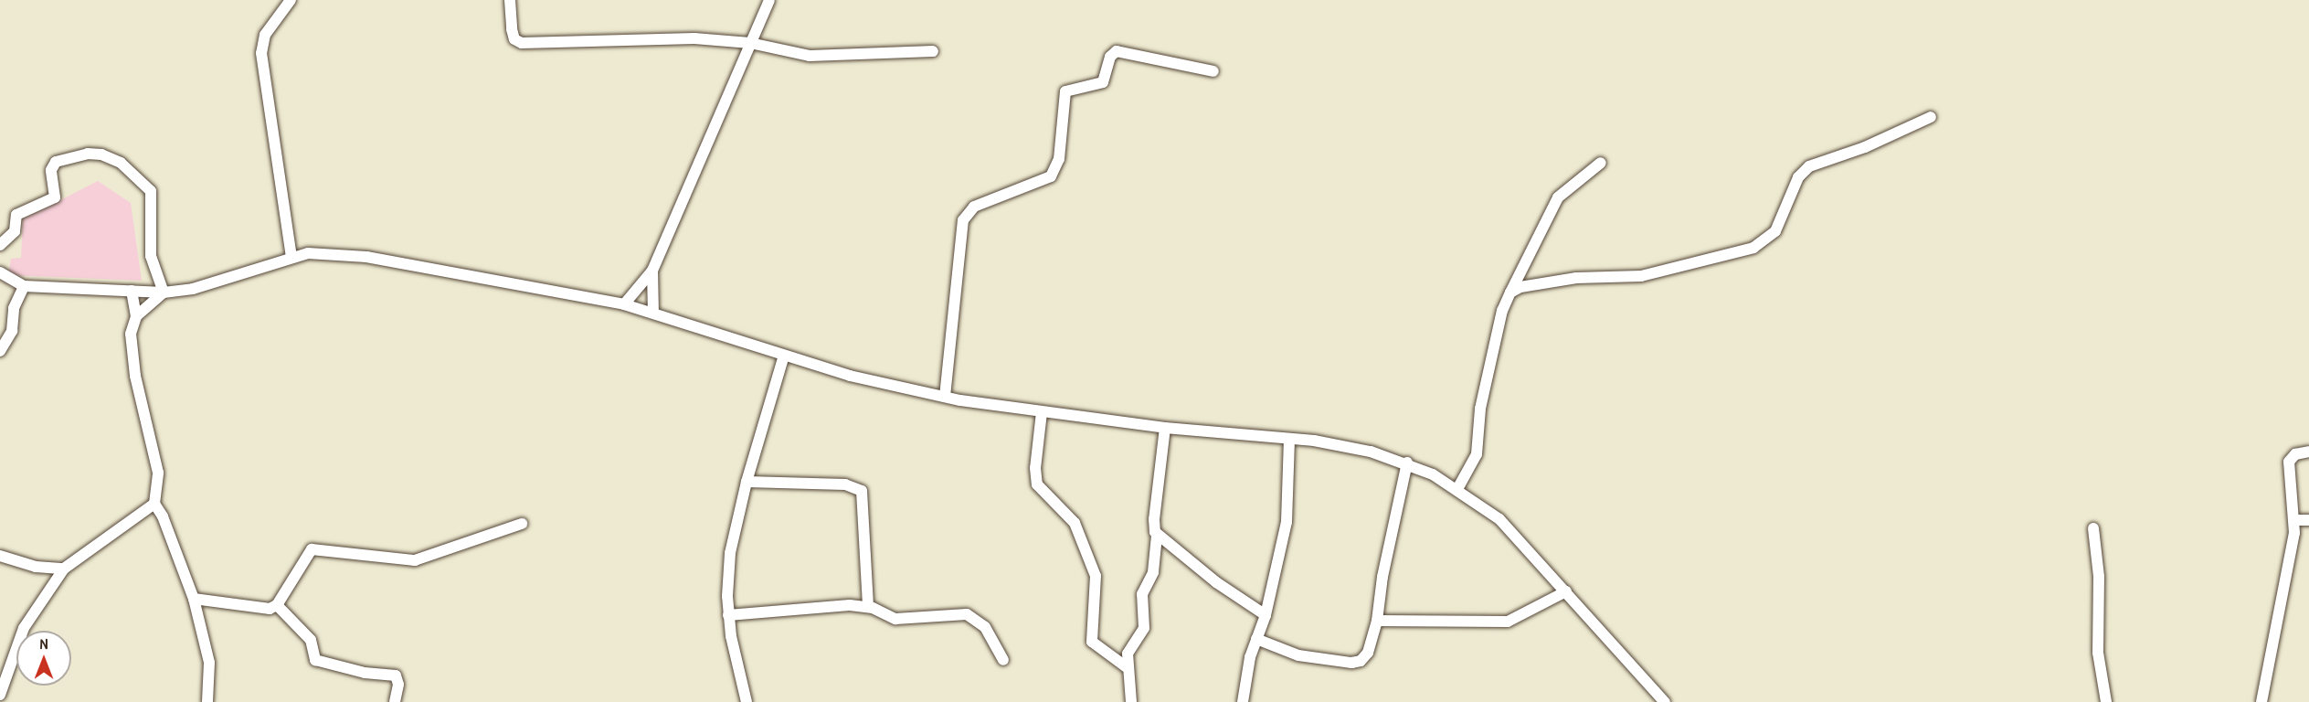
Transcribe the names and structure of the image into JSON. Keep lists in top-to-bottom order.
{
  "north": "top"
}
